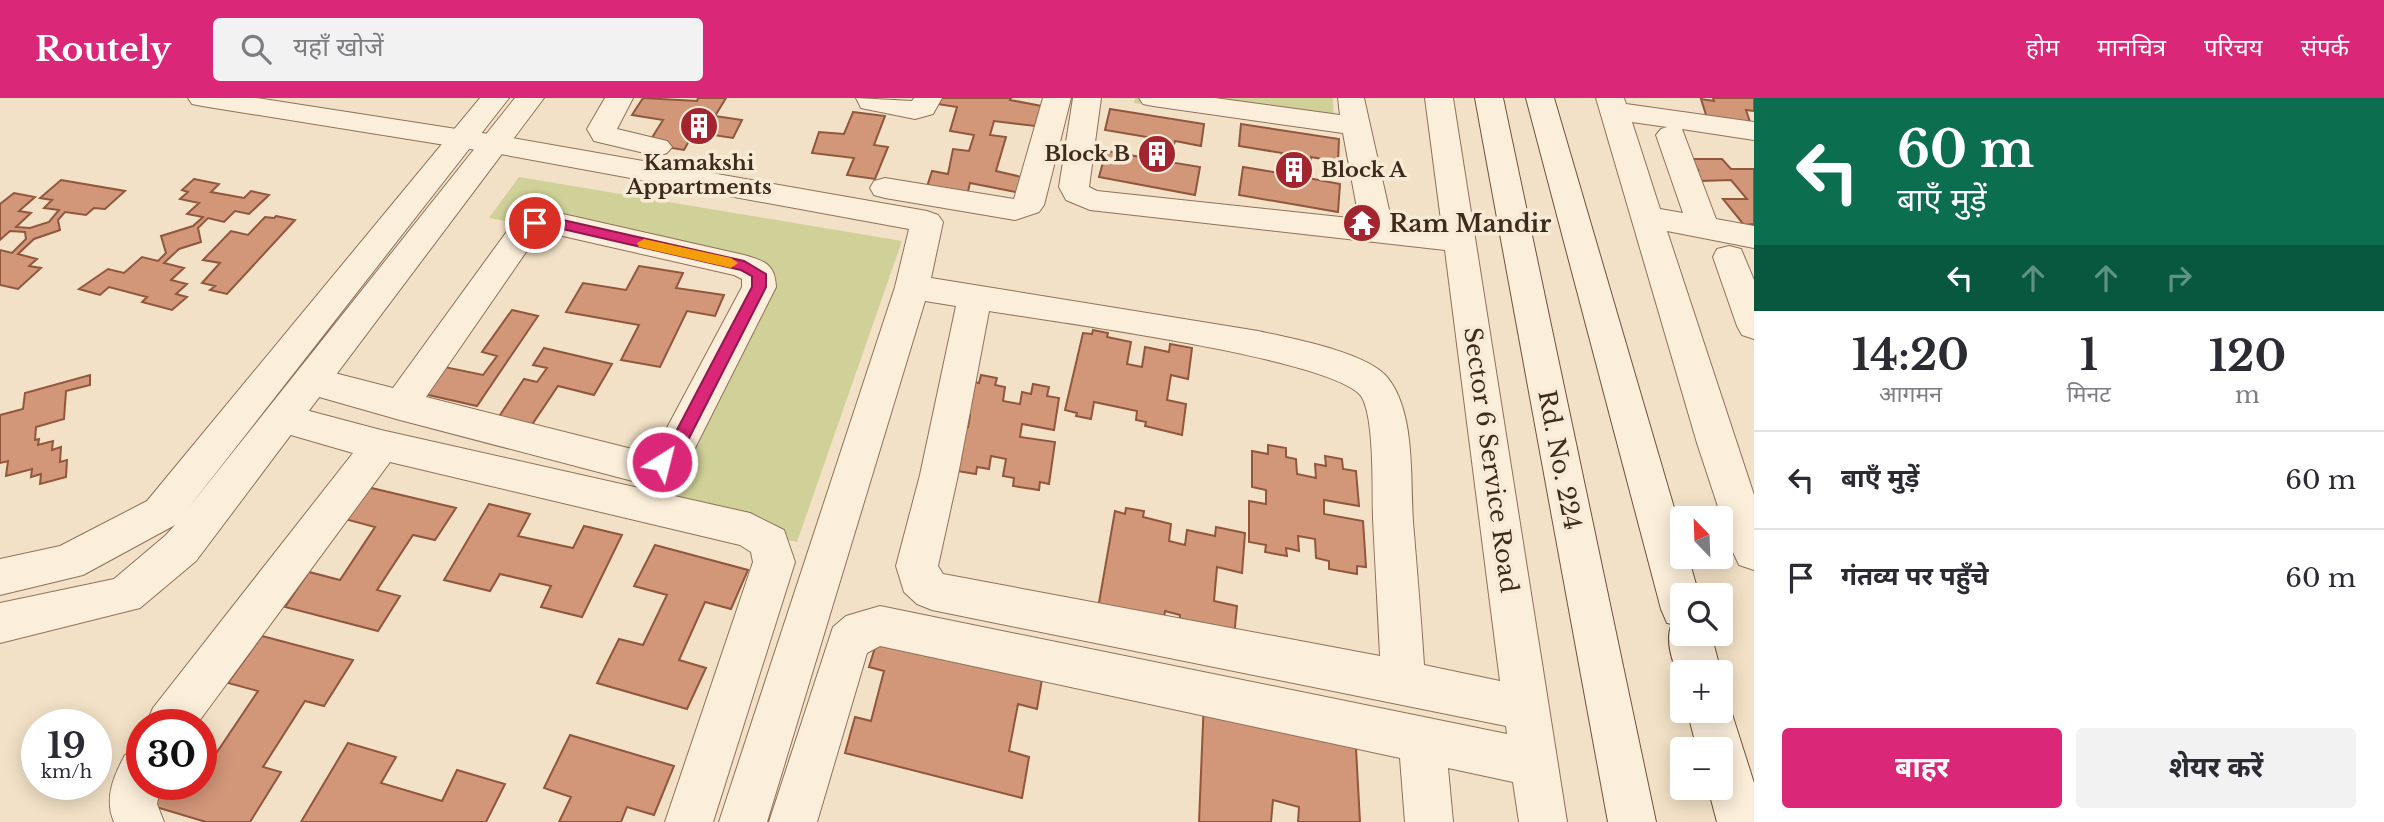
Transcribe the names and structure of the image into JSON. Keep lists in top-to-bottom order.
{
  "streets": {
    "street": ["Sector 6 Service Road", "Rd. No. 224"]
  },
  "places": {
    "building": ["Kamakshi Appartments", "Block B", "Block A"],
    "temple": ["Ram Mandir"]
  },
  "north": "top left",
  "page": {
    "header": "Routely",
    "search": "यहाँ खोजें",
    "nav": [
      "होम",
      "मानचित्र",
      "परिचय",
      "संपर्क"
    ],
    "turn": ["60 m", "बाएँ मुड़ें"],
    "eta": [
      "14:20",
      "आगमन",
      "1",
      "मिनट",
      "120",
      "m"
    ],
    "list": [
      {
        "name": "बाएँ मुड़ें",
        "value": "60 m"
      },
      {
        "name": "गंतव्य पर पहुँचे",
        "value": "60 m"
      }
    ],
    "map_buttons": ["+", "−"],
    "speed": "19 km/h",
    "limit": "30",
    "buttons": ["बाहर", "शेयर करें"]
  }
}
